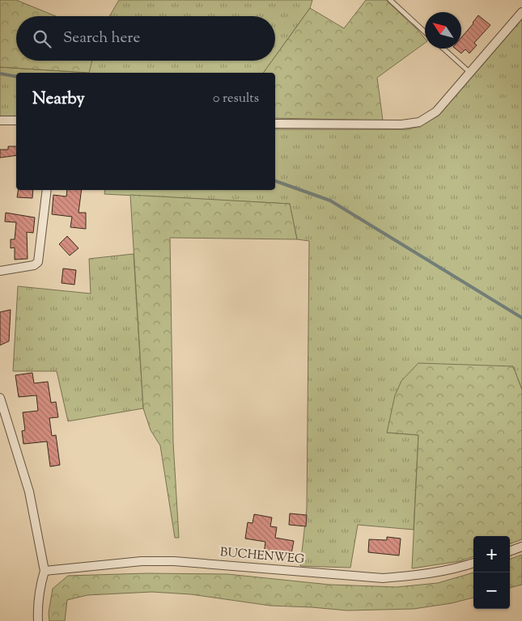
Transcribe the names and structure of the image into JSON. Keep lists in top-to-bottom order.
{
  "streets": {
    "street": ["BUCHENWEG"]
  },
  "north": "top left",
  "page": {
    "search": "Search here",
    "heading": ["Nearby", "0 results"],
    "map_buttons": ["+", "−"]
  }
}
